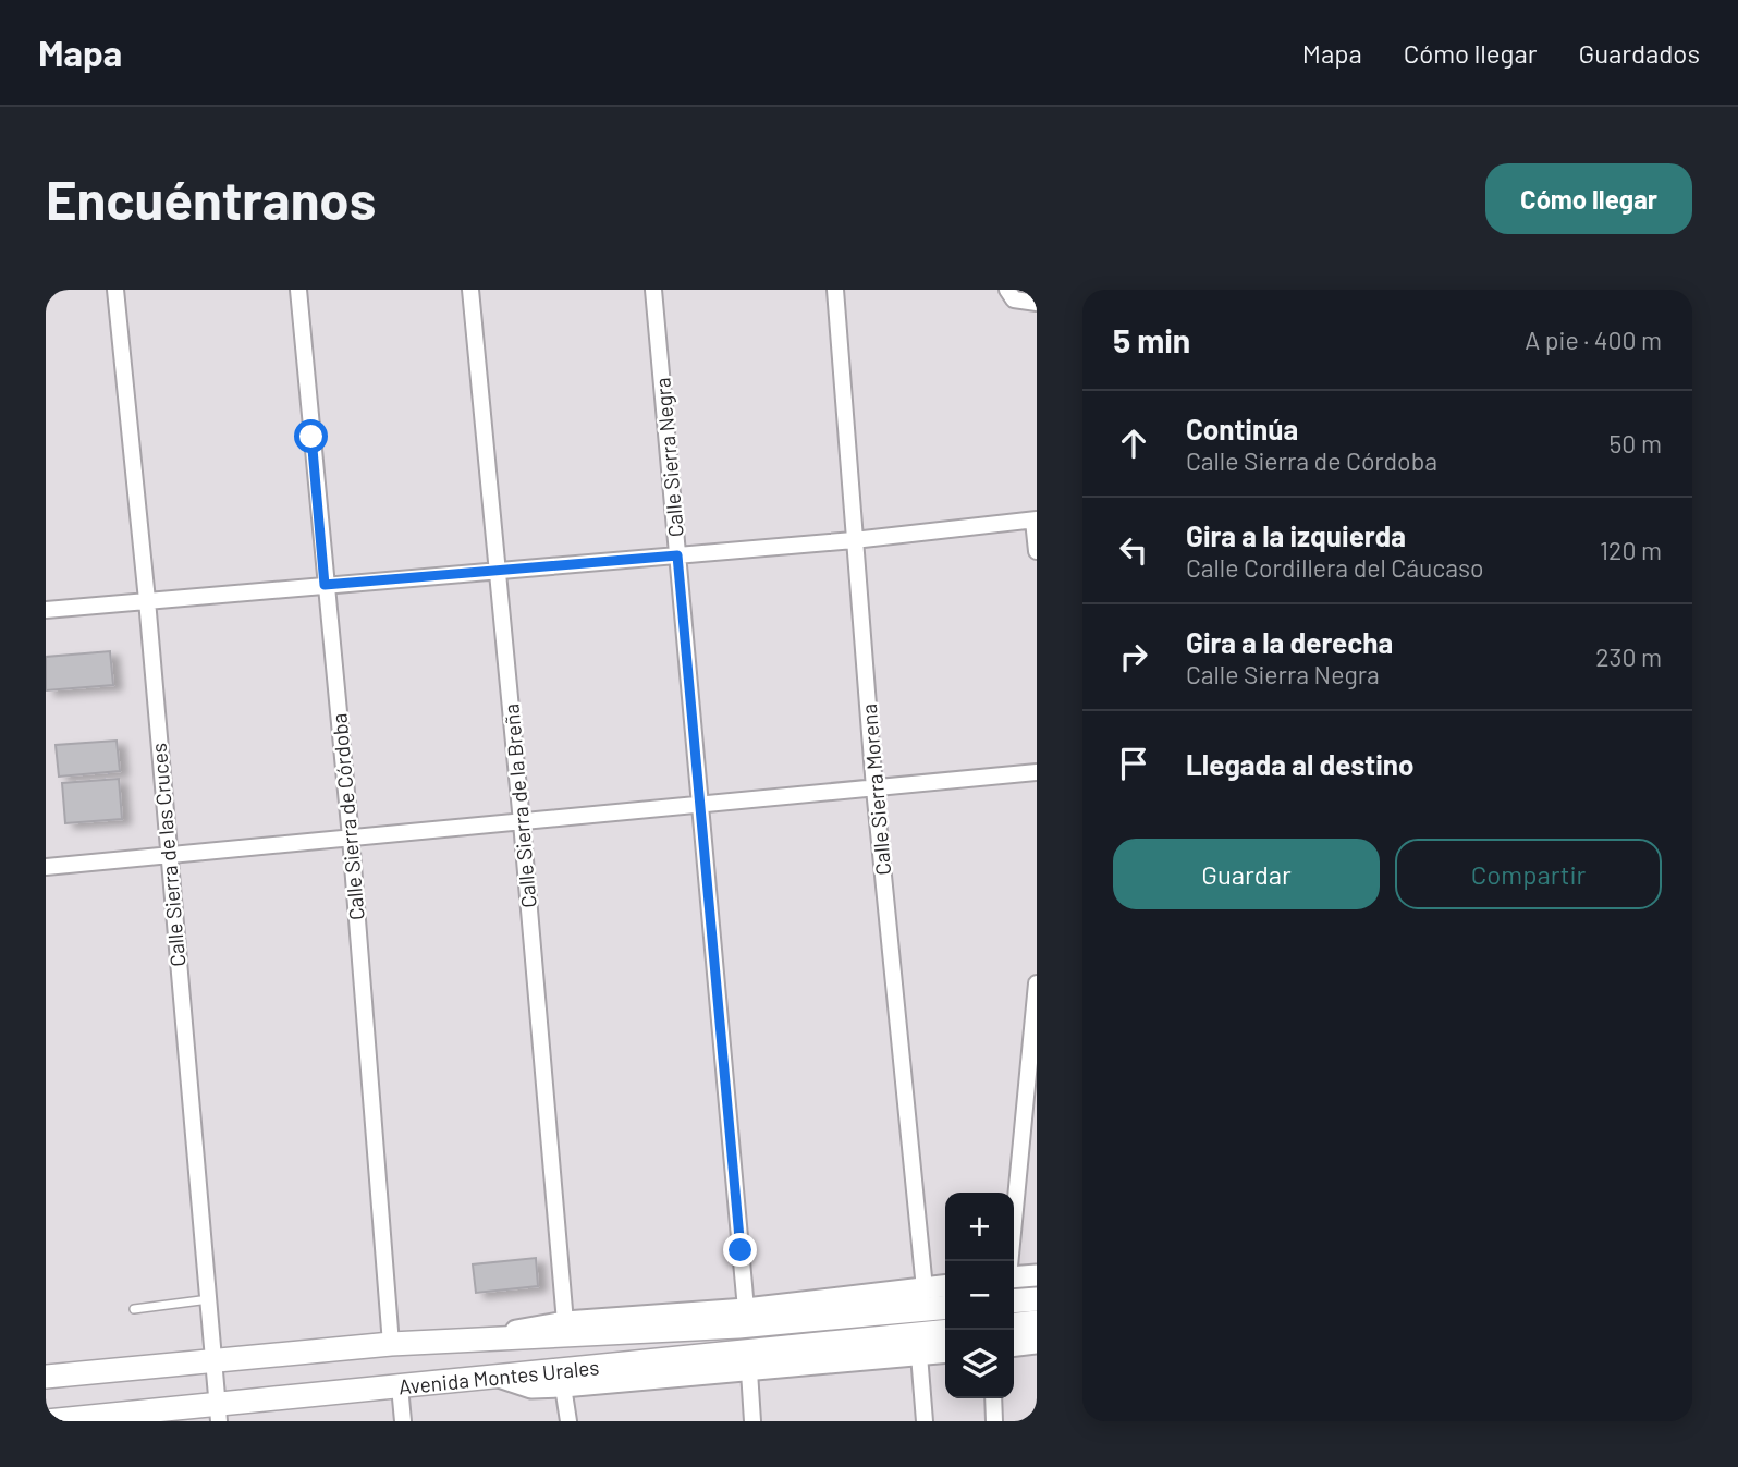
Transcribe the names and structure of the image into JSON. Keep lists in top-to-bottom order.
{
  "streets": {
    "main road": ["Avenida Montes Urales"],
    "street": [
      "Calle Sierra Negra",
      "Calle Sierra Morena",
      "Calle Sierra de la Breña",
      "Calle Sierra de Córdoba",
      "Calle Sierra de las Cruces"
    ]
  },
  "crossings": [
    ["Calle Sierra de Córdoba", "Avenida Montes Urales"],
    ["Calle Sierra de las Cruces", "Avenida Montes Urales"]
  ],
  "page": {
    "header": "Mapa",
    "nav": ["Mapa", "Cómo llegar", "Guardados"],
    "buttons": [
      "Cómo llegar",
      ["Guardar", "Compartir"]
    ],
    "title": "Encuéntranos",
    "heading": ["5 min", "A pie · 400 m"],
    "list": [
      ["Continúa", "Calle Sierra de Córdoba", "50 m"],
      ["Gira a la izquierda", "Calle Cordillera del Cáucaso", "120 m"],
      ["Gira a la derecha", "Calle Sierra Negra", "230 m"],
      "Llegada al destino"
    ],
    "map_buttons": ["+", "−"]
  }
}
